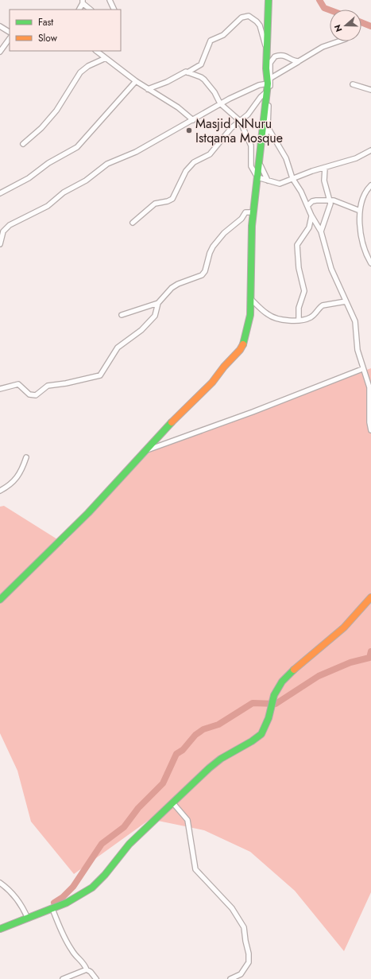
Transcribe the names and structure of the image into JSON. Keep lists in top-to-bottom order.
{
  "places": ["Masjid NNuru Istqama Mosque"],
  "legend": ["Fast", "Slow"],
  "north": "left"
}
